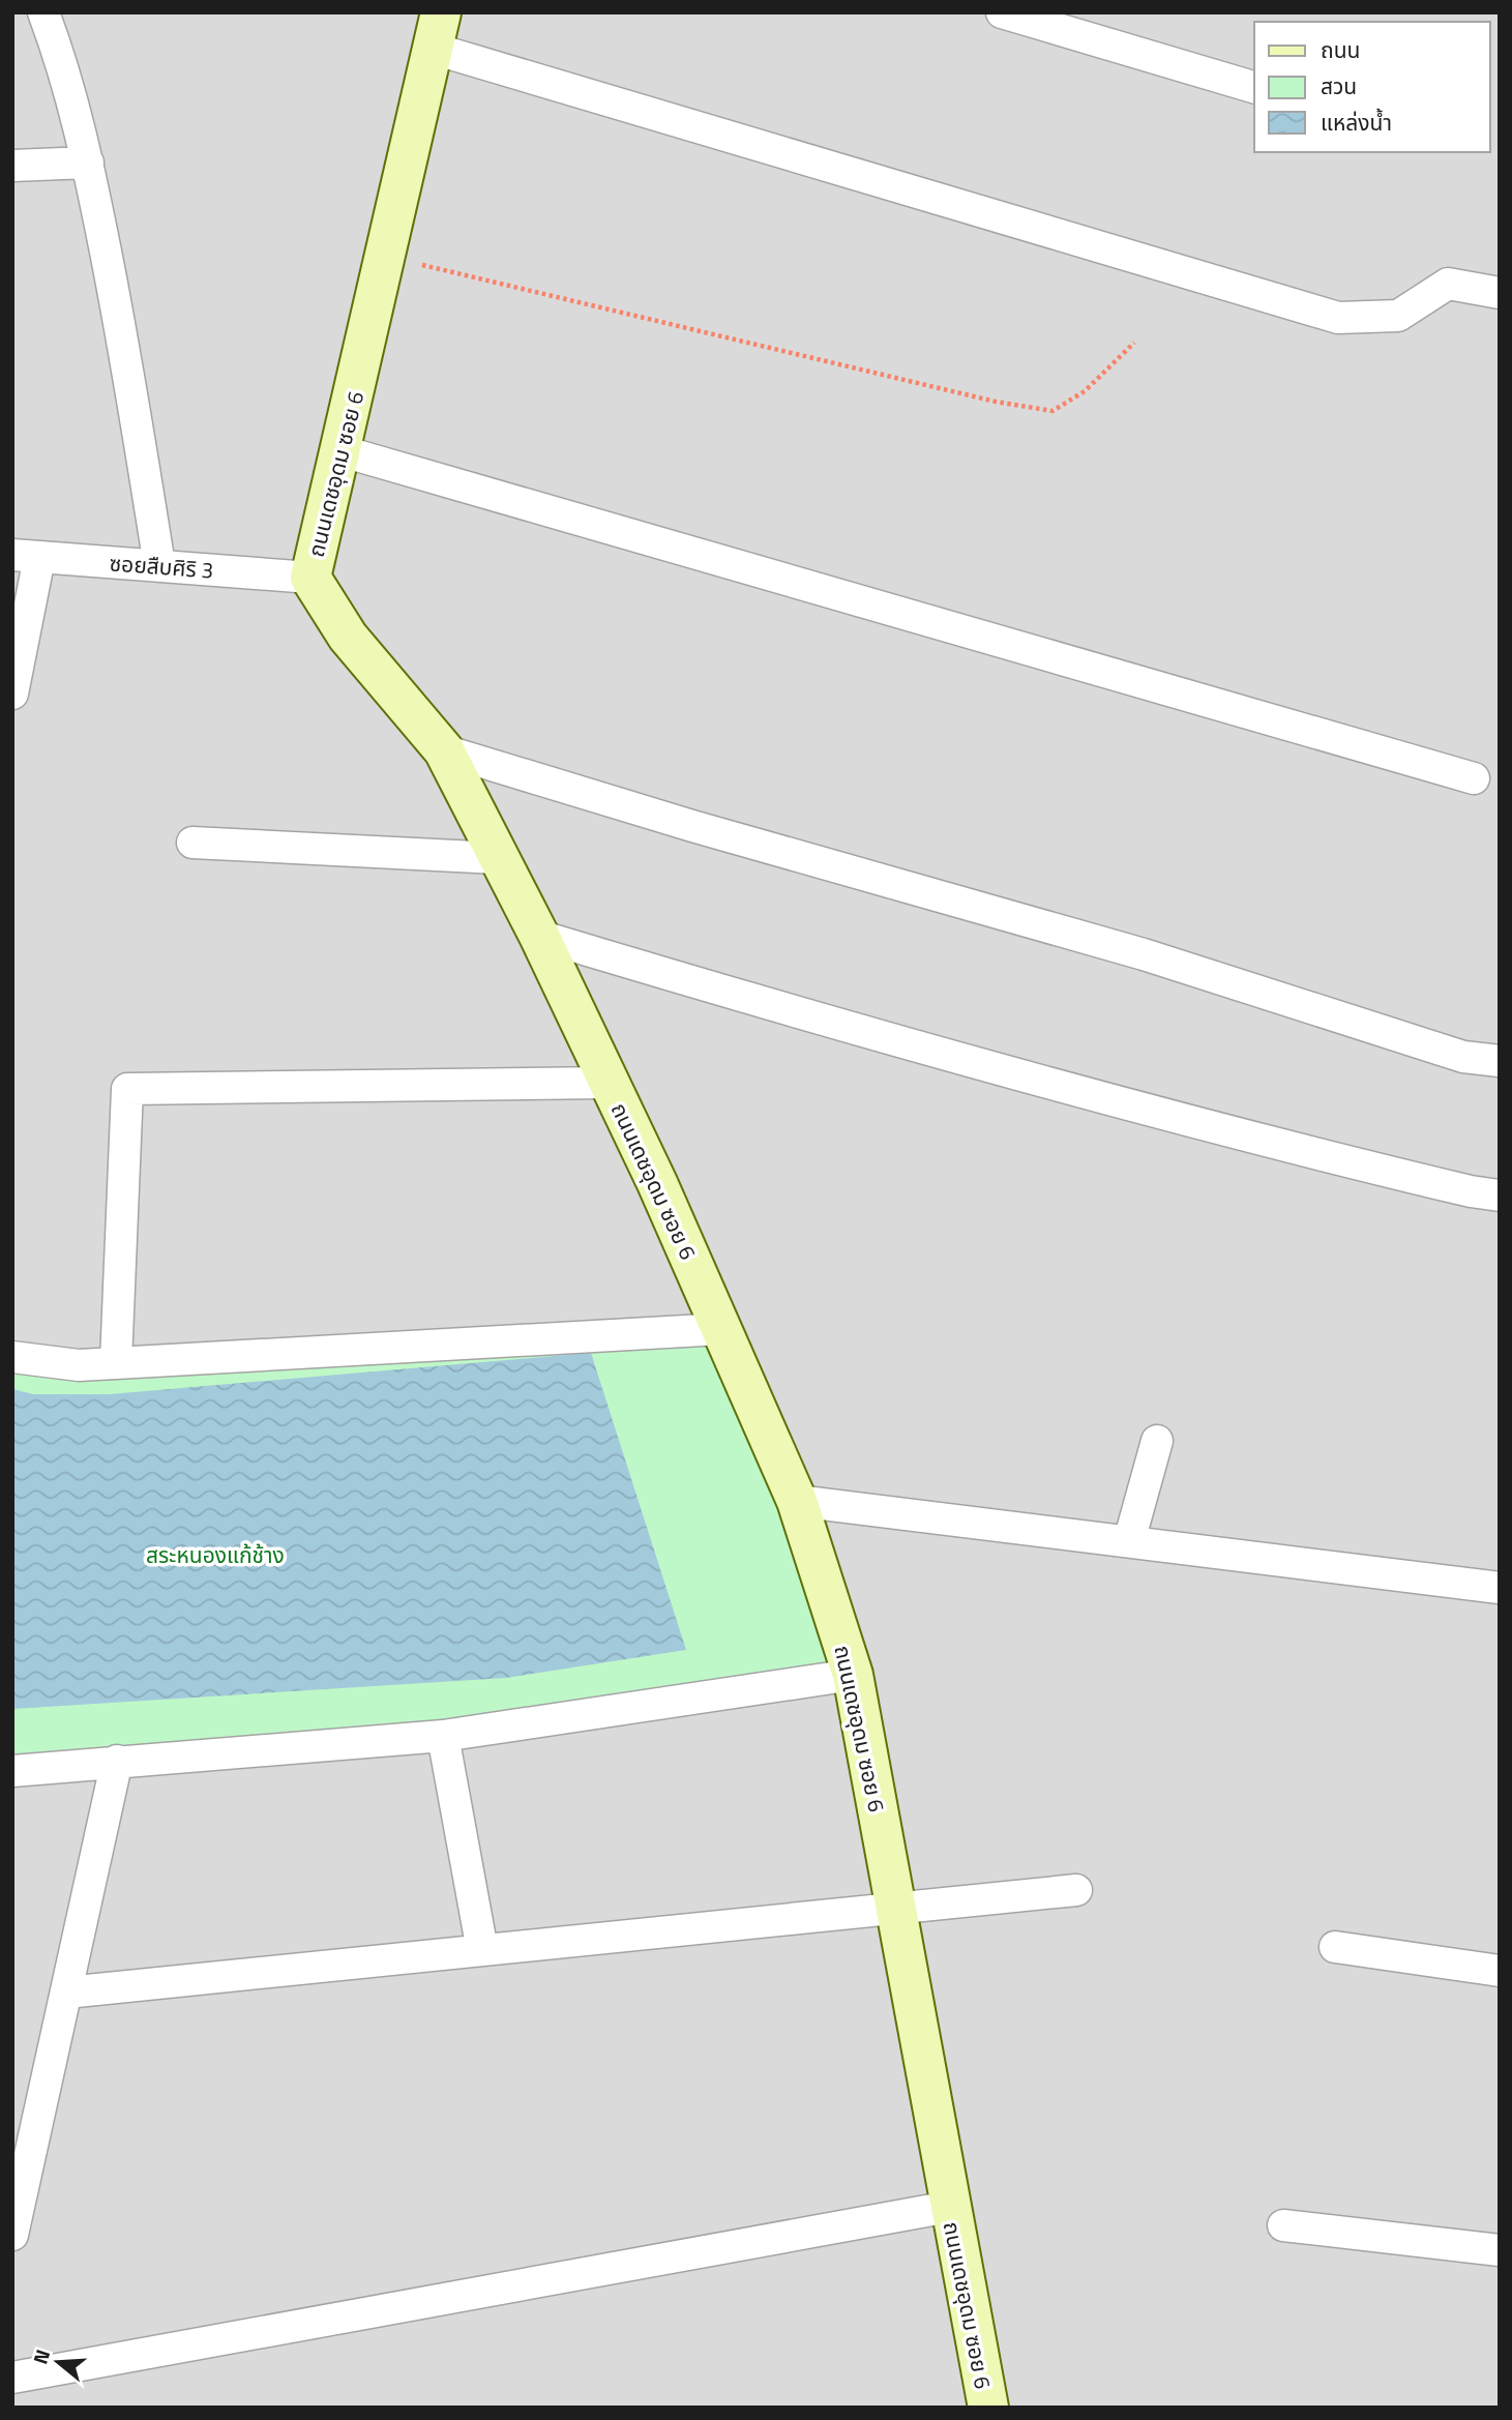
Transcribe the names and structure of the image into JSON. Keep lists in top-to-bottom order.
{
  "streets": {
    "street": ["ถนนเดชอุดม ซอย 6", "ซอยสืบศิริ 3"]
  },
  "crossings": [
    ["ถนนเดชอุดม ซอย 6", "ซอยสืบศิริ 3"]
  ],
  "parks": ["สระหนองแก้ช้าง"],
  "legend": ["ถนน", "สวน", "แหล่งน้ำ"],
  "north": "left"
}
